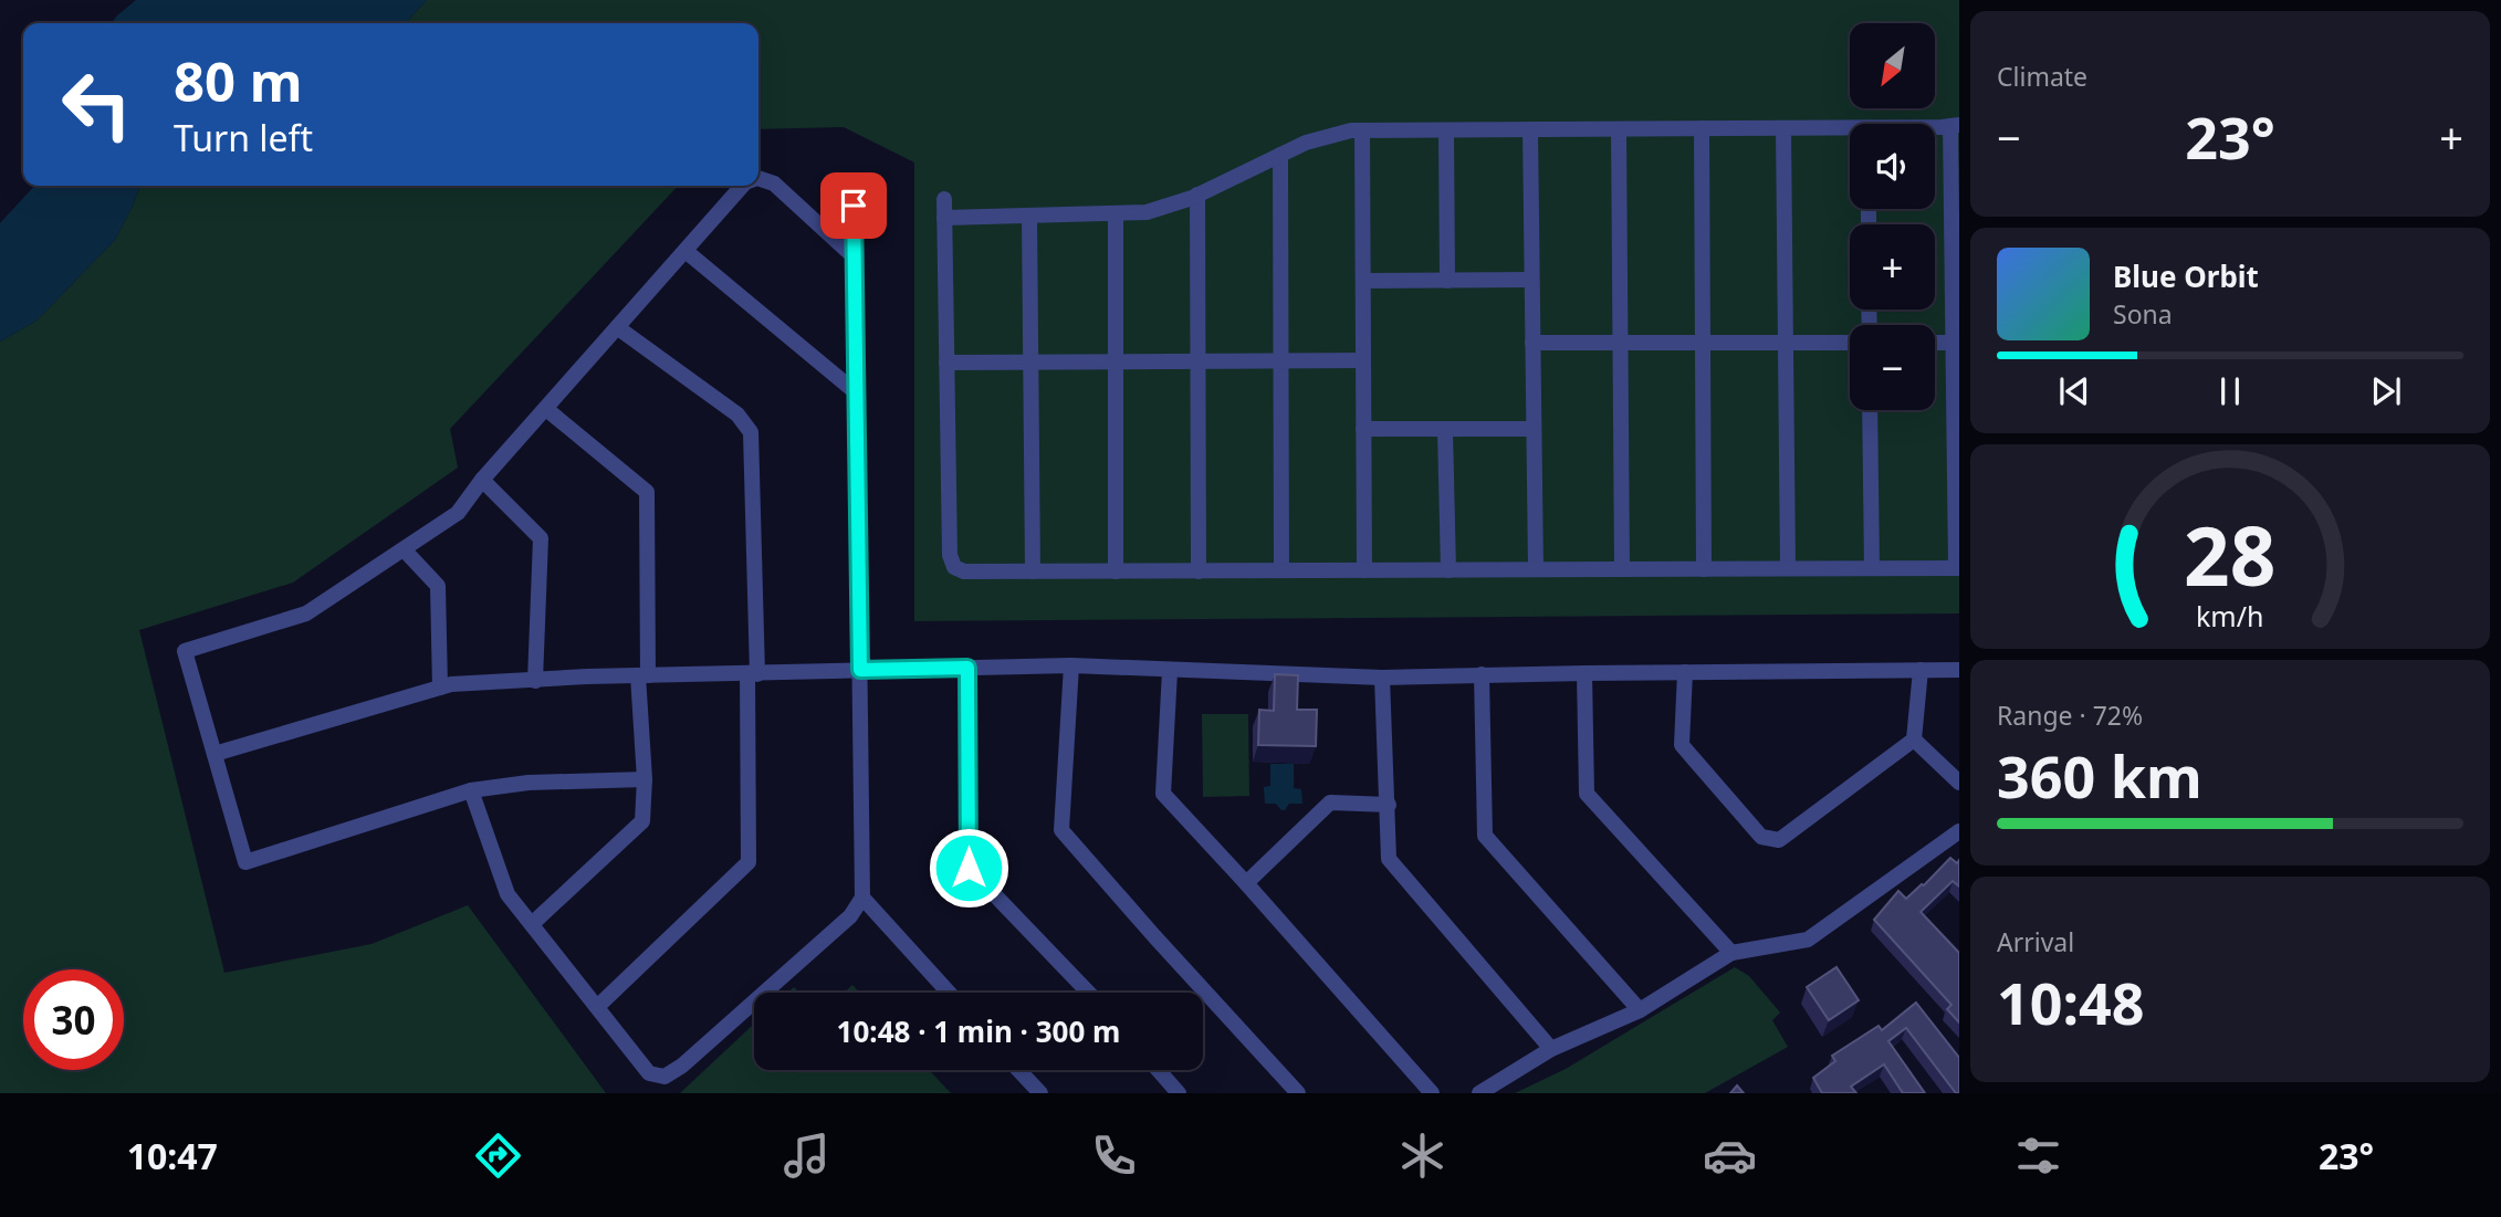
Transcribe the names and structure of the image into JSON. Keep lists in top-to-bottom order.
{
  "north": "bottom left",
  "page": {
    "tile": [
      "Climate",
      ["Range · 72%", "360 km"],
      ["Arrival", "10:48"]
    ],
    "map_buttons": ["+", "−"],
    "turn": ["80 m", "Turn left"],
    "heat": ["−", "23°", "+"],
    "song": ["Blue Orbit", "Sona"],
    "limit": "30",
    "trip": "10:48 · 1 min · 300 m",
    "tabs": ["10:47", "23°"],
    "gauge": ["28", "km/h"]
  }
}
